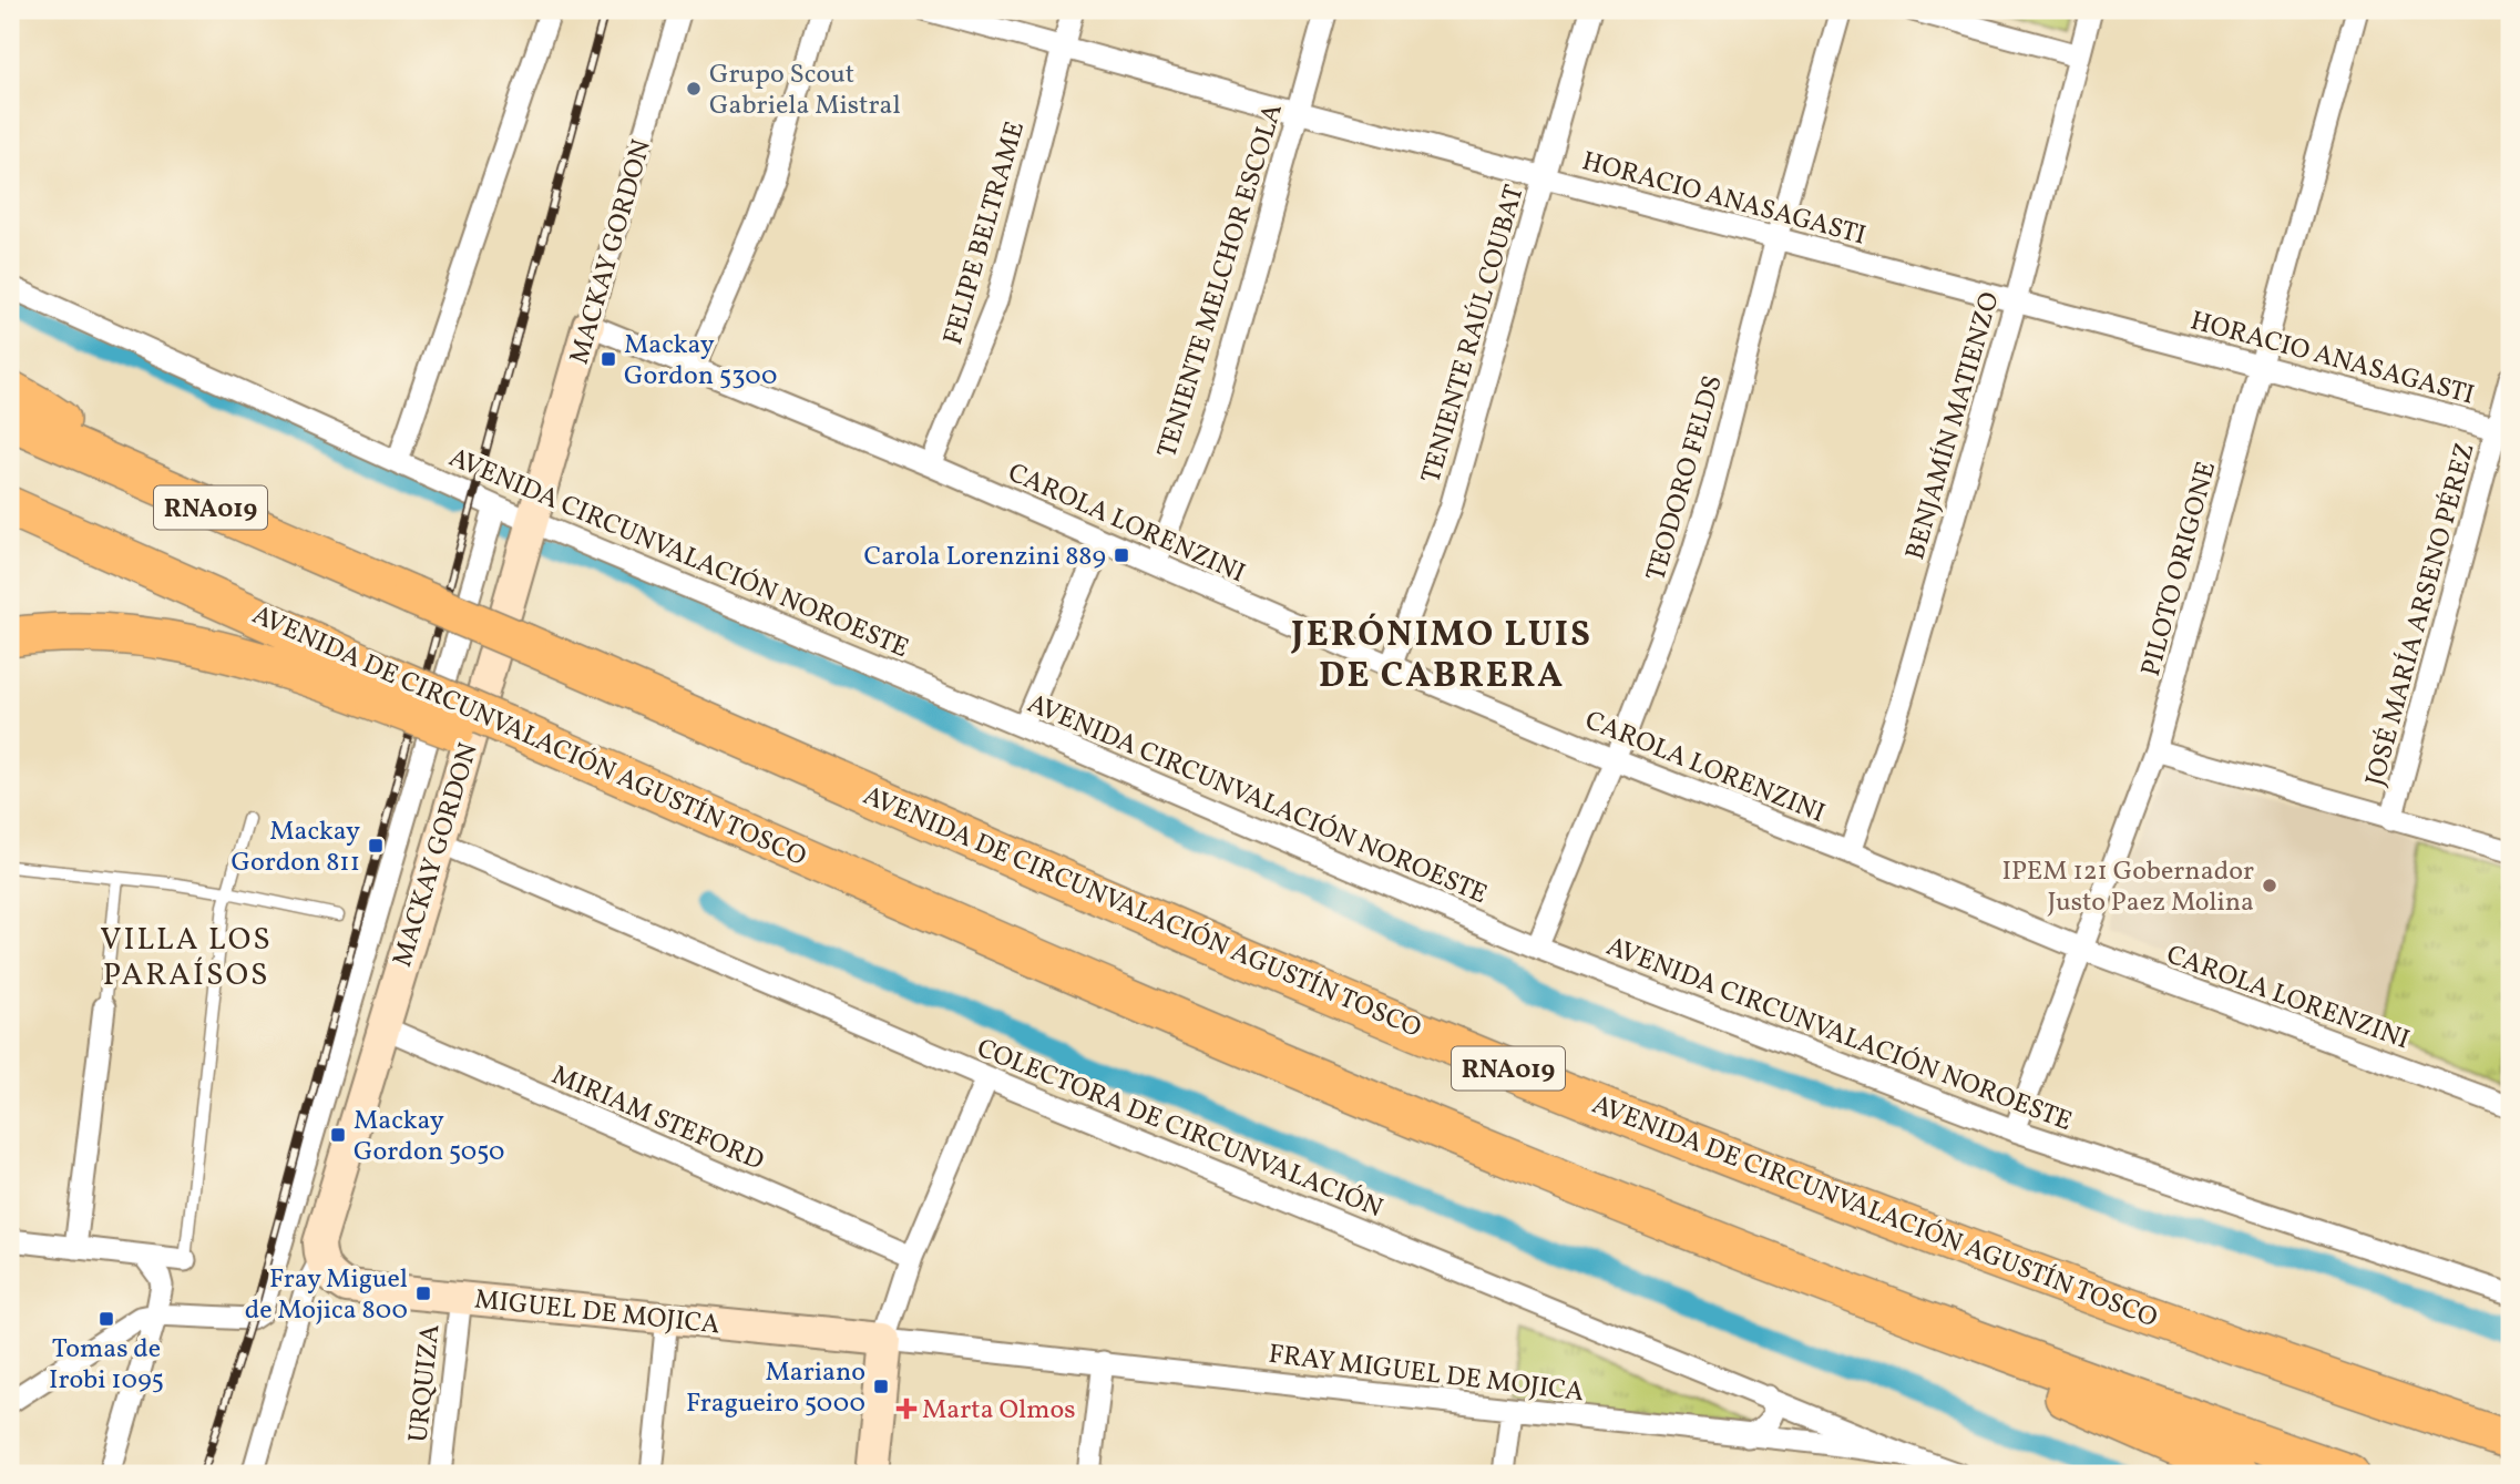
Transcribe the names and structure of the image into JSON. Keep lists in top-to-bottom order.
{
  "streets": {
    "highway": ["RNA019", "AVENIDA DE CIRCUNVALACIÓN AGUSTÍN TOSCO"],
    "main road": ["MACKAY GORDON", "MIGUEL DE MOJICA"],
    "street": [
      "HORACIO ANASAGASTI",
      "FELIPE BELTRAME",
      "TENIENTE MELCHOR ESCOLA",
      "TENIENTE RAÚL COUBAT",
      "BENJAMÍN MATIENZO",
      "TEODORO FELDS",
      "CAROLA LORENZINI",
      "AVENIDA CIRCUNVALACIÓN NOROESTE",
      "PILOTO ORIGONE",
      "JOSÉ MARÍA ARSENO PÉREZ",
      "MIRIAM STEFORD",
      "COLECTORA DE CIRCUNVALACIÓN",
      "FRAY MIGUEL DE MOJICA",
      "URQUIZA"
    ]
  },
  "crossings": [
    ["HORACIO ANASAGASTI", "FELIPE BELTRAME"],
    ["HORACIO ANASAGASTI", "TENIENTE MELCHOR ESCOLA"],
    ["HORACIO ANASAGASTI", "TENIENTE RAÚL COUBAT"],
    ["HORACIO ANASAGASTI", "BENJAMÍN MATIENZO"],
    ["HORACIO ANASAGASTI", "TEODORO FELDS"],
    ["HORACIO ANASAGASTI", "PILOTO ORIGONE"],
    ["HORACIO ANASAGASTI", "JOSÉ MARÍA ARSENO PÉREZ"],
    ["FELIPE BELTRAME", "CAROLA LORENZINI"],
    ["MACKAY GORDON", "CAROLA LORENZINI"],
    ["MACKAY GORDON", "AVENIDA CIRCUNVALACIÓN NOROESTE"],
    ["MACKAY GORDON", "MIRIAM STEFORD"],
    ["MACKAY GORDON", "COLECTORA DE CIRCUNVALACIÓN"],
    ["MACKAY GORDON", "MIGUEL DE MOJICA"],
    ["TENIENTE MELCHOR ESCOLA", "CAROLA LORENZINI"],
    ["TENIENTE RAÚL COUBAT", "CAROLA LORENZINI"],
    ["BENJAMÍN MATIENZO", "CAROLA LORENZINI"],
    ["TEODORO FELDS", "CAROLA LORENZINI"],
    ["TEODORO FELDS", "AVENIDA CIRCUNVALACIÓN NOROESTE"],
    ["CAROLA LORENZINI", "PILOTO ORIGONE"],
    ["AVENIDA CIRCUNVALACIÓN NOROESTE", "PILOTO ORIGONE"],
    ["COLECTORA DE CIRCUNVALACIÓN", "FRAY MIGUEL DE MOJICA"],
    ["MIGUEL DE MOJICA", "FRAY MIGUEL DE MOJICA"],
    ["MIGUEL DE MOJICA", "URQUIZA"]
  ],
  "districts": ["JERÓNIMO LUIS DE CABRERA", "VILLA LOS PARAÍSOS"],
  "places": {
    "other": ["Grupo Scout Gabriela Mistral", "IPEM 121 Gobernador Justo Paez Molina"],
    "transit": [
      "Mackay Gordon 5300",
      "Carola Lorenzini 889",
      "Mackay Gordon 811",
      "Mackay Gordon 5050",
      "Fray Miguel de Mojica 800",
      "Tomas de Irobi 1095",
      "Mariano Fragueiro 5000"
    ],
    "health": ["Marta Olmos"]
  }
}
